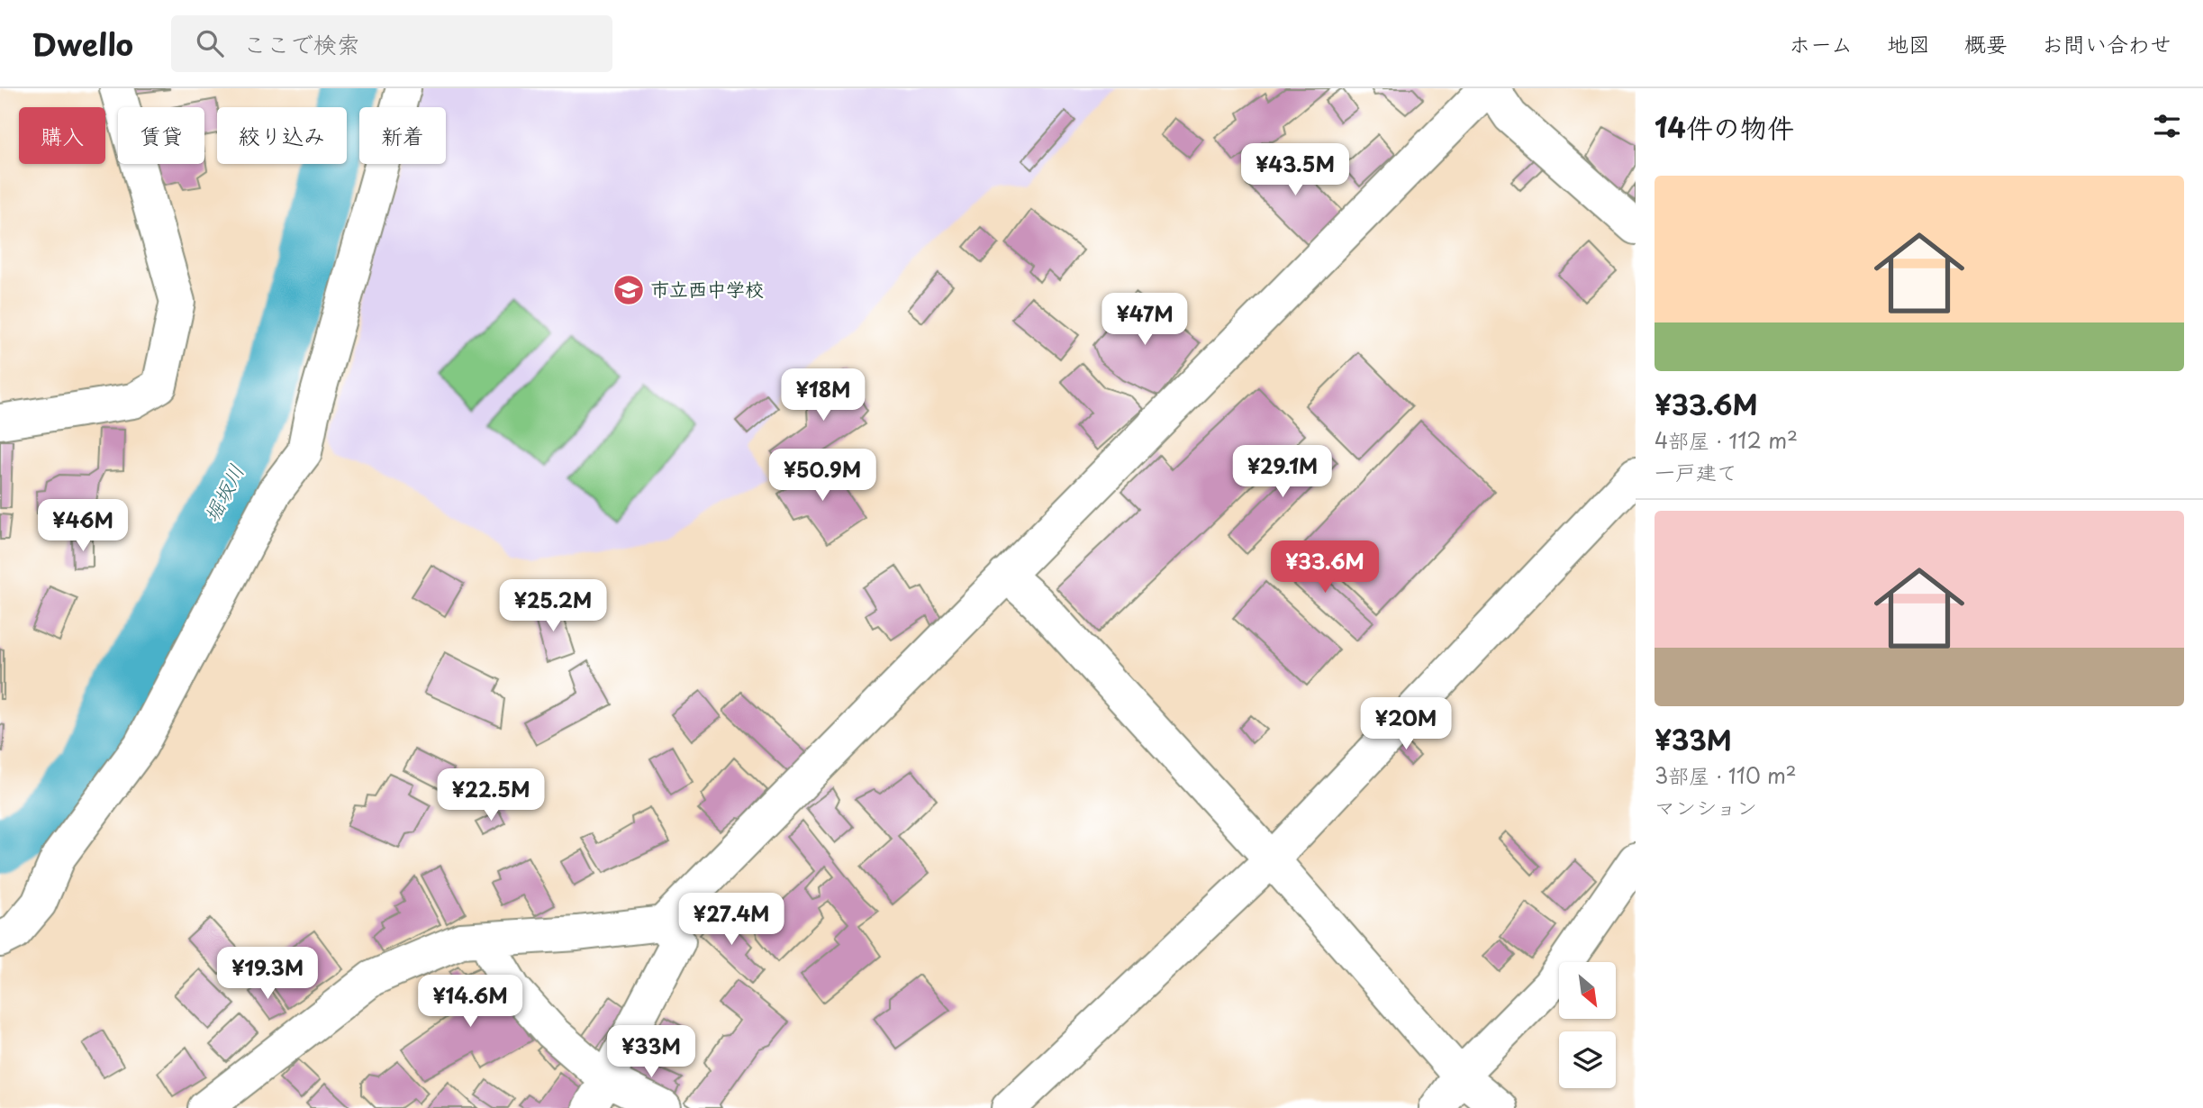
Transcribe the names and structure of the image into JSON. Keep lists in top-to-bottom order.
{
  "water": ["堀坂川"],
  "places": {
    "school or university": ["市立西中学校"]
  },
  "north": "bottom right",
  "page": {
    "header": "Dwello",
    "search": "ここで検索",
    "nav": [
      "ホーム",
      "地図",
      "概要",
      "お問い合わせ"
    ],
    "heading": "14件の物件",
    "chip": [
      "購入",
      "賃貸",
      "絞り込み",
      "新着"
    ],
    "price": [
      "¥43.5M",
      "¥47M",
      "¥18M",
      "¥29.1M",
      "¥50.9M",
      "¥46M",
      "¥33.6M",
      "¥25.2M",
      "¥20M",
      "¥22.5M",
      "¥27.4M",
      "¥19.3M",
      "¥14.6M",
      "¥33M"
    ],
    "list": [
      {
        "name": "¥33.6M",
        "note": "4部屋 · 112 m² · 一戸建て"
      },
      {
        "name": "¥33M",
        "note": "3部屋 · 110 m² · マンション"
      }
    ]
  }
}
